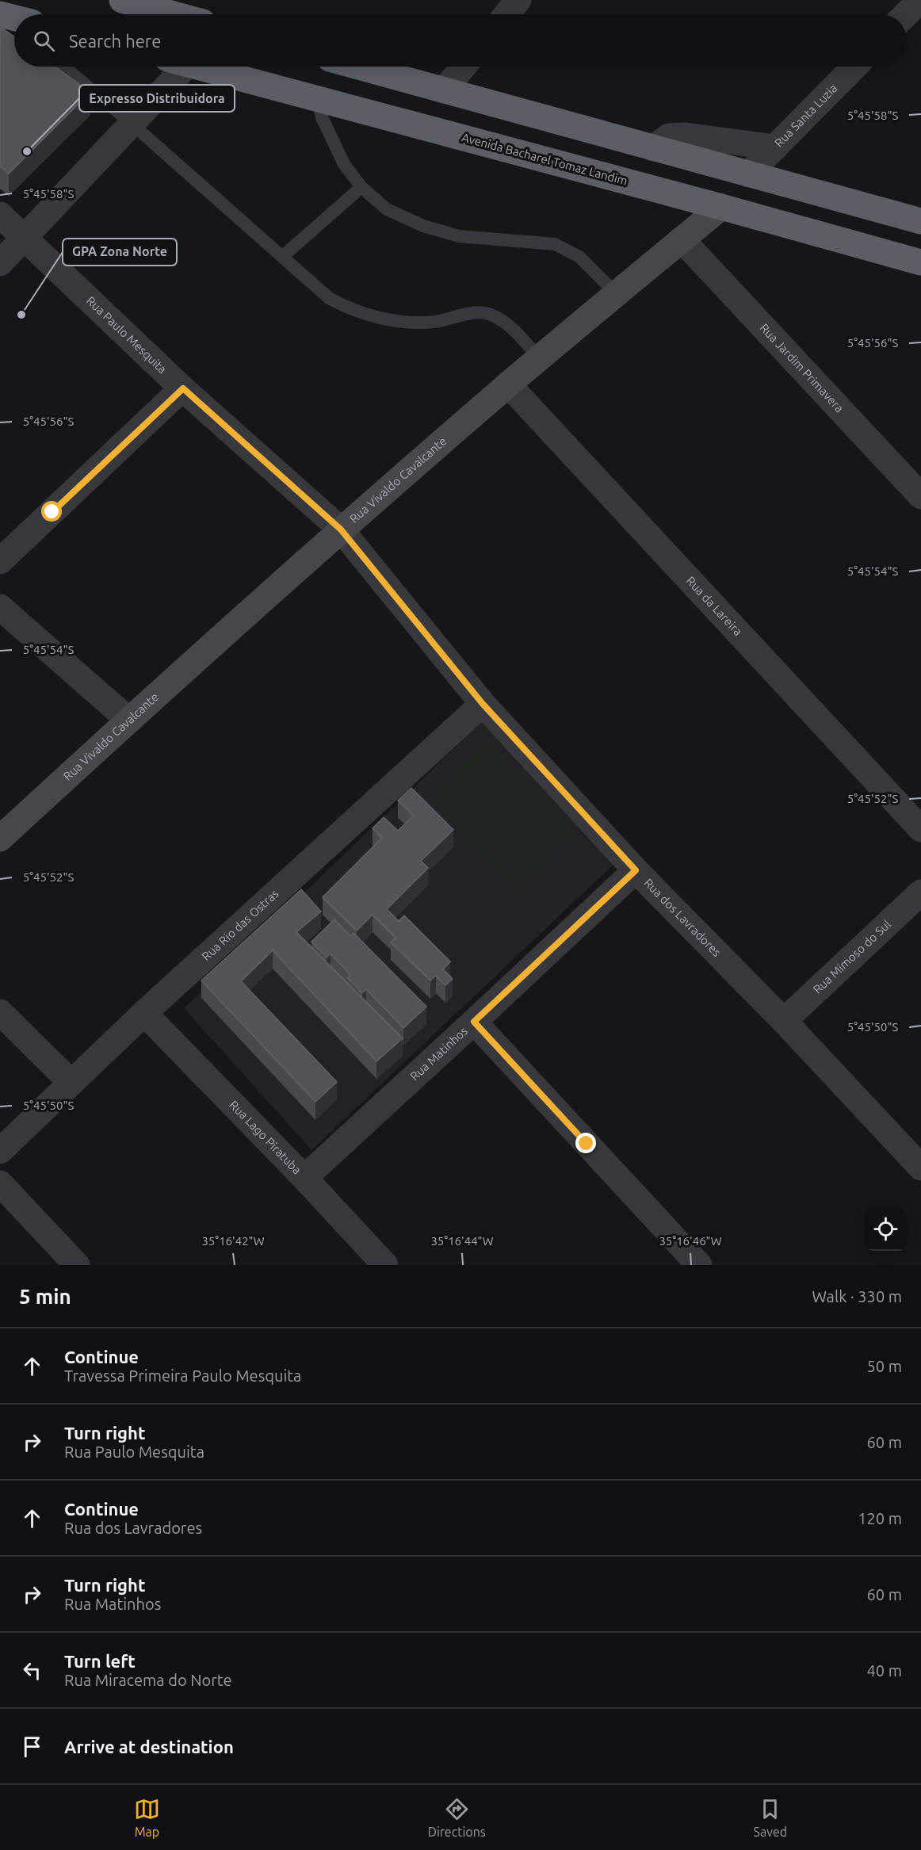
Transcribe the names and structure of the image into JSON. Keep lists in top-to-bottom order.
{
  "streets": {
    "highway": ["Avenida Bacharel Tomaz Landim"],
    "main road": ["Rua Vivaldo Cavalcante"],
    "street": [
      "Rua Santa Luzia",
      "Rua Paulo Mesquita",
      "Rua Jardim Primavera",
      "Rua da Lareira",
      "Rua dos Lavradores",
      "Rua Rio das Ostras",
      "Rua Mimoso do Sul",
      "Rua Matinhos",
      "Rua Lago Piratuba"
    ]
  },
  "crossings": [
    ["Avenida Bacharel Tomaz Landim", "Rua Vivaldo Cavalcante"],
    ["Rua Paulo Mesquita", "Rua Vivaldo Cavalcante"],
    ["Rua Paulo Mesquita", "Rua dos Lavradores"],
    ["Rua Jardim Primavera", "Rua Vivaldo Cavalcante"],
    ["Rua Vivaldo Cavalcante", "Rua da Lareira"],
    ["Rua Vivaldo Cavalcante", "Rua dos Lavradores"],
    ["Rua dos Lavradores", "Rua Rio das Ostras"],
    ["Rua dos Lavradores", "Rua Mimoso do Sul"],
    ["Rua dos Lavradores", "Rua Matinhos"],
    ["Rua Rio das Ostras", "Rua Lago Piratuba"],
    ["Rua Matinhos", "Rua Lago Piratuba"]
  ],
  "places": ["Expresso Distribuidora", "GPA Zona Norte"],
  "page": {
    "search": "Search here",
    "heading": ["5 min", "Walk · 330 m"],
    "list": [
      ["Continue", "Travessa Primeira Paulo Mesquita", "50 m"],
      ["Turn right", "Rua Paulo Mesquita", "60 m"],
      ["Continue", "Rua dos Lavradores", "120 m"],
      ["Turn right", "Rua Matinhos", "60 m"],
      ["Turn left", "Rua Miracema do Norte", "40 m"],
      "Arrive at destination"
    ],
    "nav": ["Map", "Directions", "Saved"]
  },
  "coordinates": [
    "5°45'58\"S",
    "5°45'56\"S",
    "5°45'54\"S",
    "5°45'52\"S",
    "5°45'50\"S",
    "35°16'42\"W",
    "35°16'44\"W",
    "35°16'46\"W"
  ]
}
